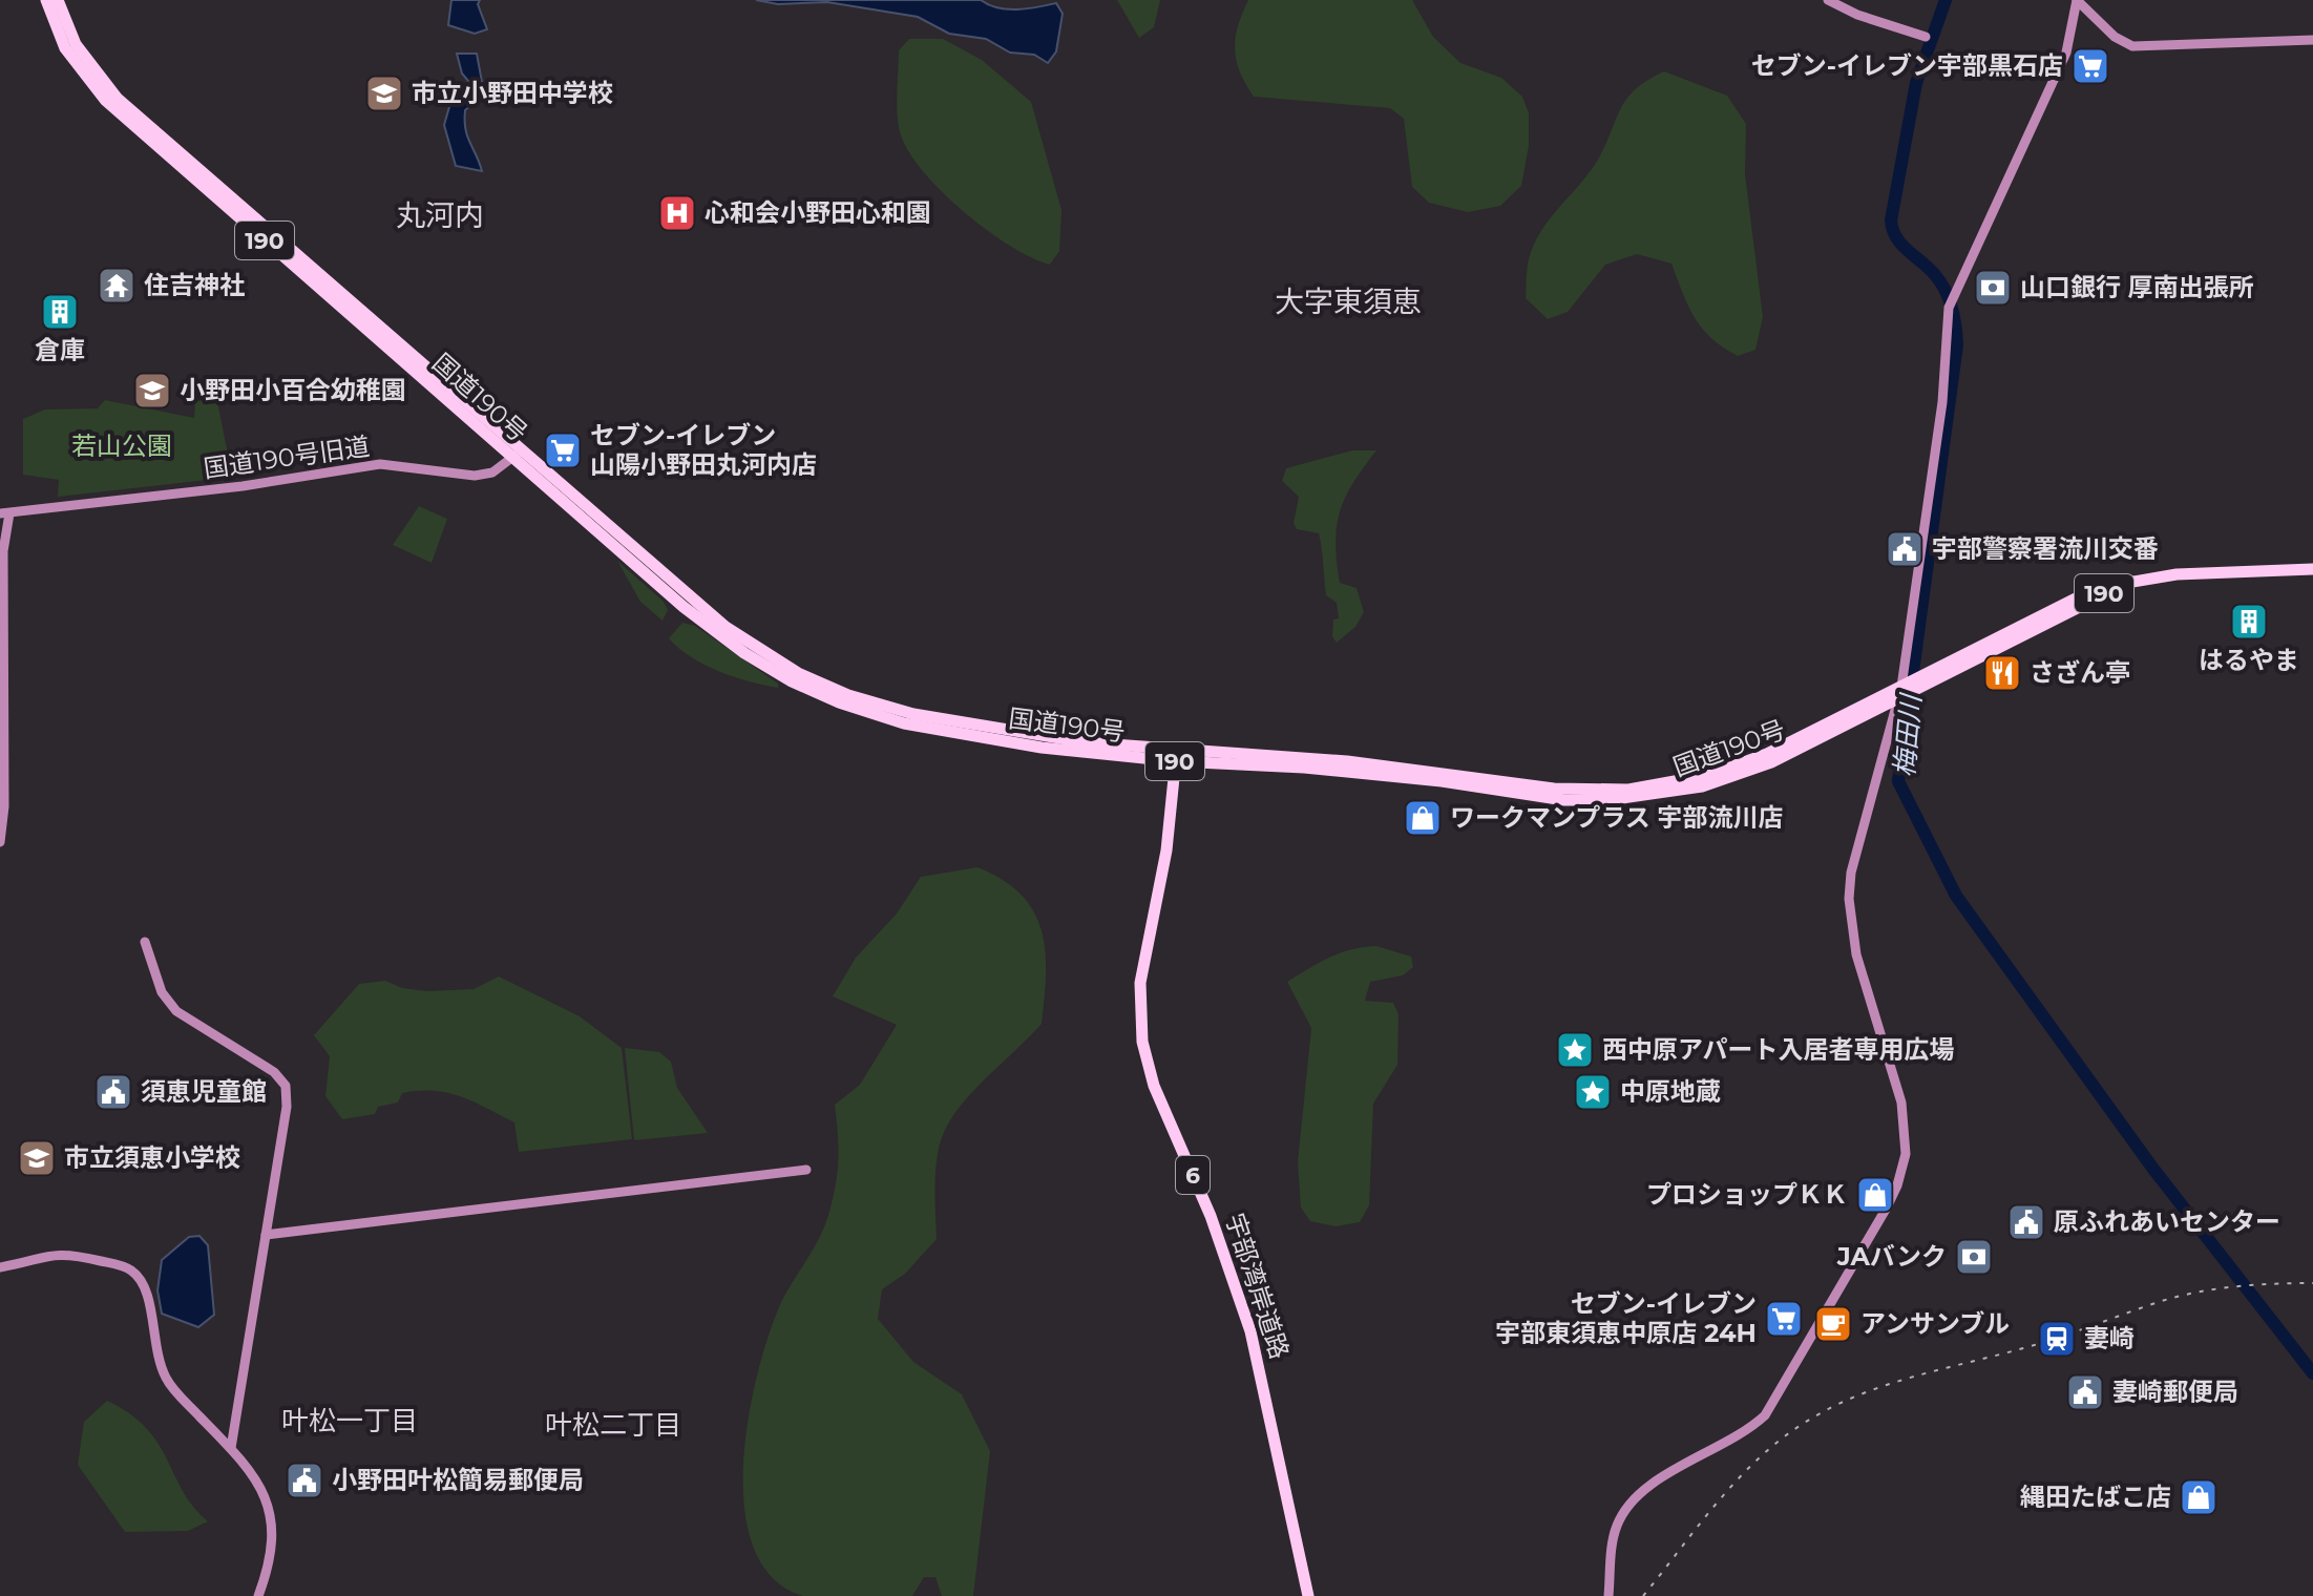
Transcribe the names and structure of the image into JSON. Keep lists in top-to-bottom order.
{
  "streets": {
    "highway": [
      "190",
      "国道190号",
      "6",
      "宇部湾岸道路"
    ],
    "street": ["国道190号旧道"]
  },
  "crossings": [
    ["国道190号", "国道190号旧道"],
    ["国道190号", "宇部湾岸道路"]
  ],
  "districts": [
    "丸河内",
    "大字東須恵",
    "叶松一丁目",
    "叶松二丁目"
  ],
  "water": ["梅田川"],
  "parks": ["若山公園"],
  "places": {
    "supermarket": ["セブン-イレブン宇部黒石店", "セブン-イレブン 山陽小野田丸河内店", "セブン-イレブン 宇部東須恵中原店 24H"],
    "school or university": ["市立小野田中学校", "小野田小百合幼稚園", "市立須恵小学校"],
    "hospital": ["心和会小野田心和園"],
    "temple": ["住吉神社"],
    "bank": ["山口銀行 厚南出張所", "JAバンク"],
    "building": ["倉庫", "はるやま"],
    "public building": [
      "宇部警察署流川交番",
      "須恵児童館",
      "原ふれあいセンター",
      "妻崎郵便局",
      "小野田叶松簡易郵便局"
    ],
    "restaurant": ["さざん亭"],
    "shop": ["ワークマンプラス 宇部流川店", "プロショップＫＫ", "縄田たばこ店"],
    "place": ["西中原アパート入居者専用広場", "中原地蔵"],
    "cafe": ["アンサンブル"],
    "station": ["妻崎"]
  }
}
